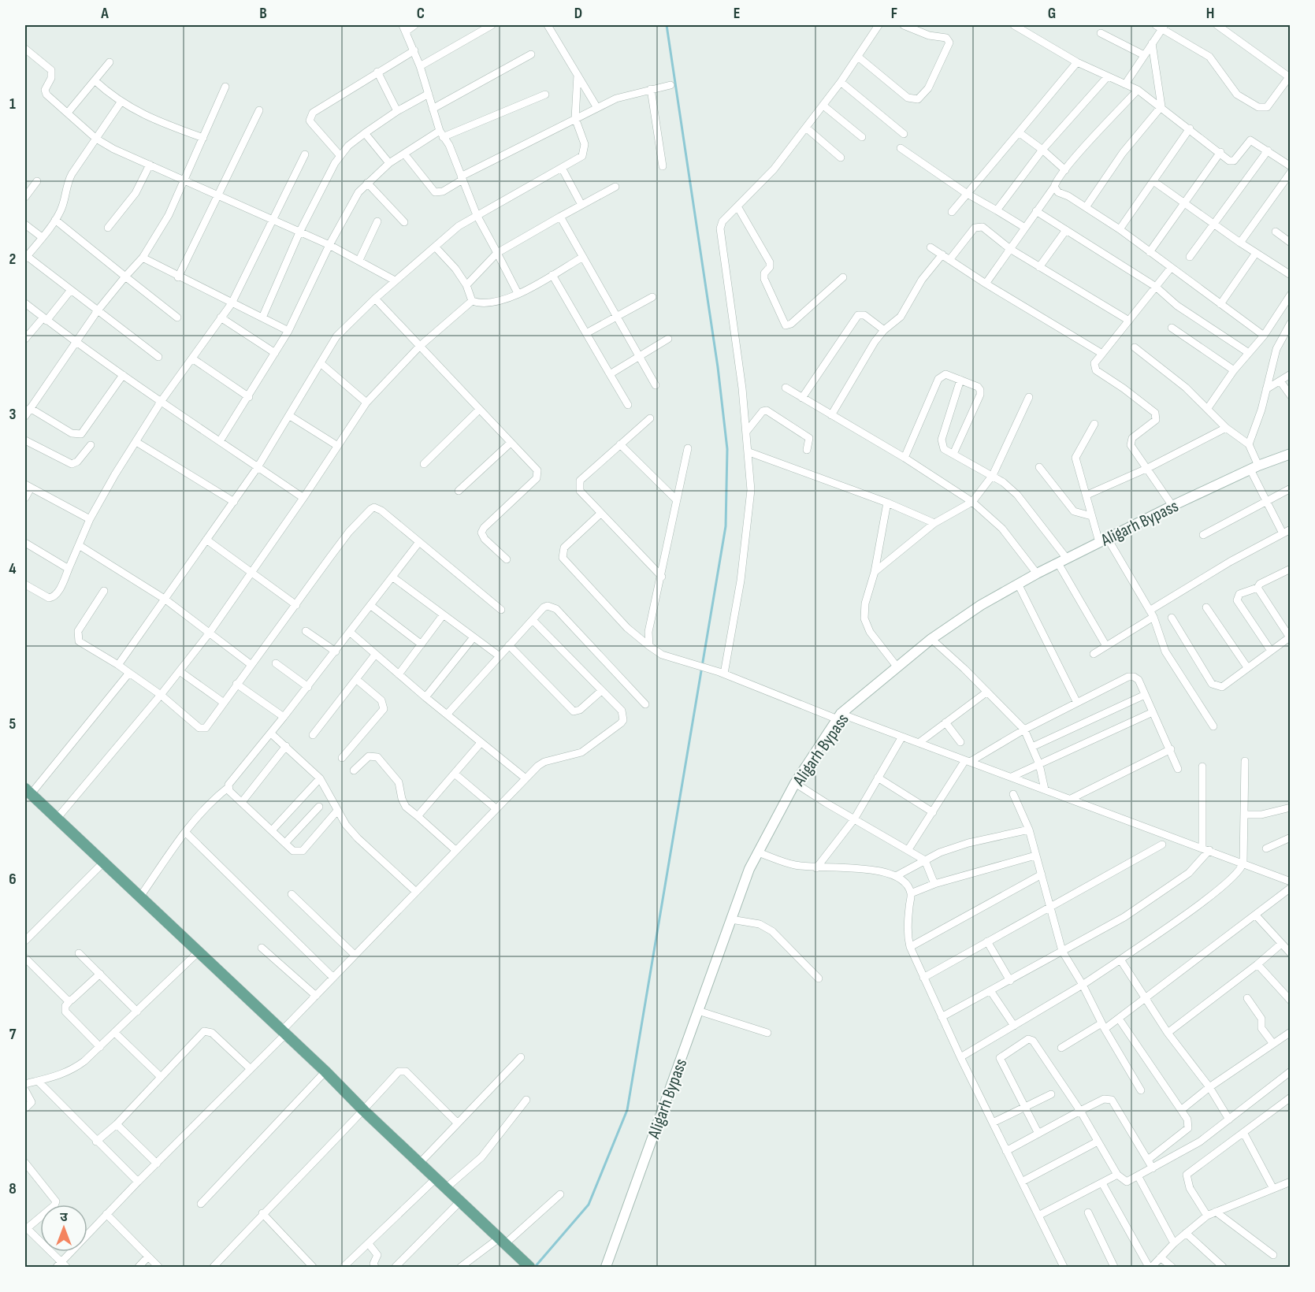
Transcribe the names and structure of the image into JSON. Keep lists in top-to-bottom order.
{
  "streets": {
    "main road": ["Aligarh Bypass"]
  },
  "north": "top",
  "grid": {
    "columns": [
      "A",
      "B",
      "C",
      "D",
      "E",
      "F",
      "G",
      "H"
    ],
    "rows": [
      "1",
      "2",
      "3",
      "4",
      "5",
      "6",
      "7",
      "8"
    ]
  }
}
